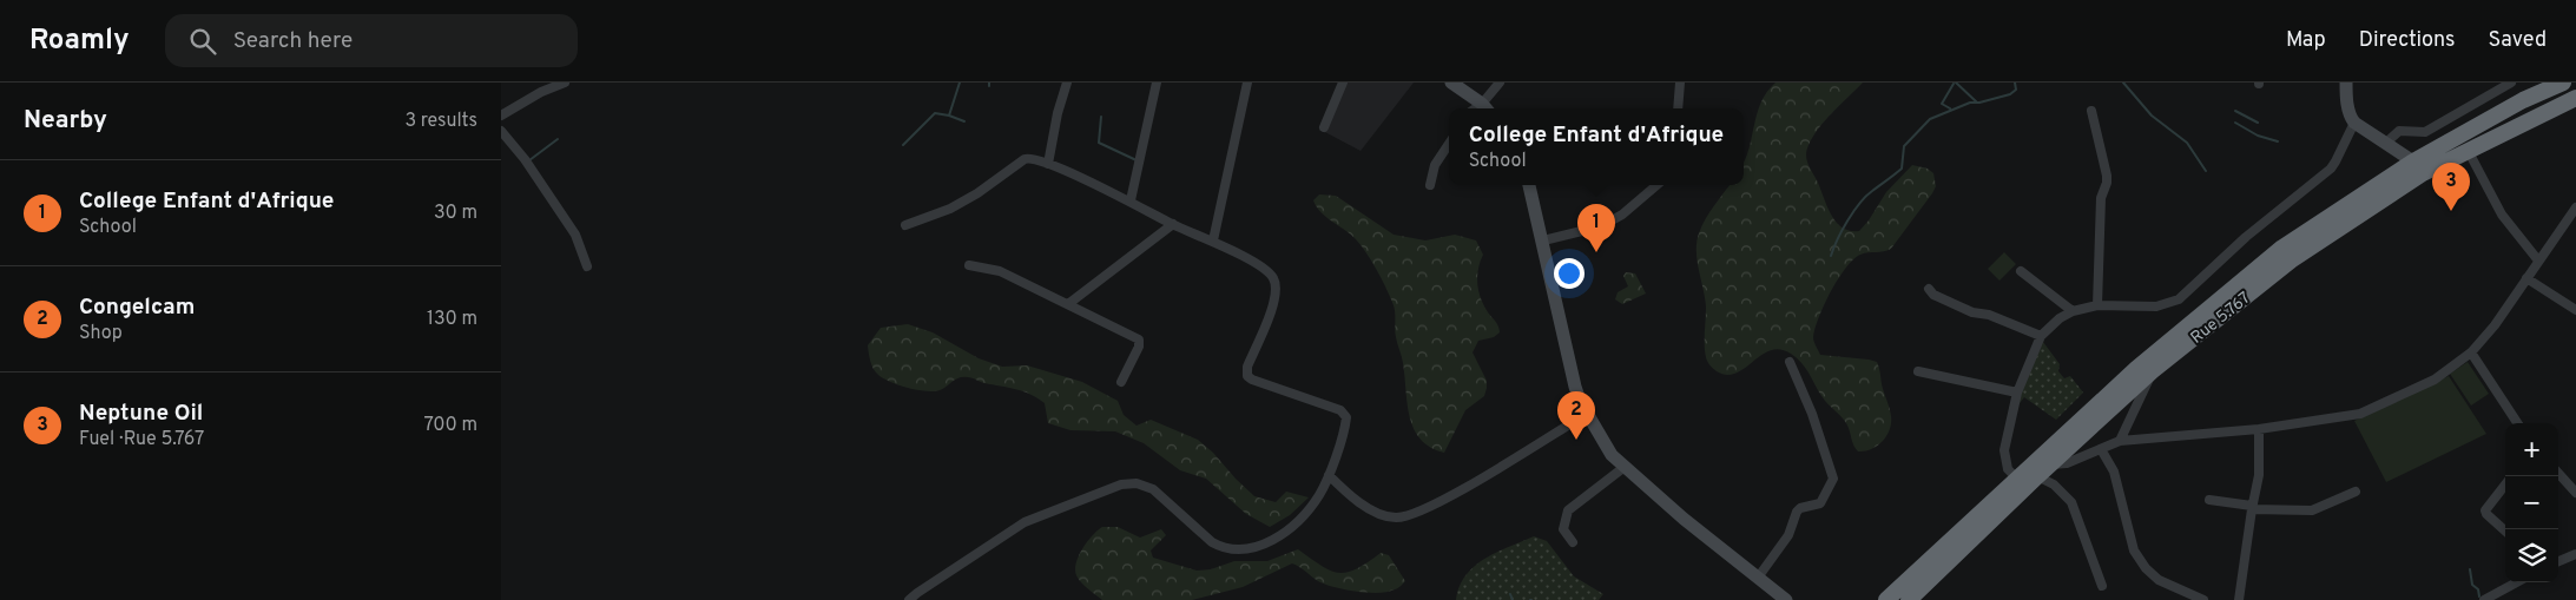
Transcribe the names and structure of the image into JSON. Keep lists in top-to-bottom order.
{
  "streets": {
    "highway": ["Rue 5.767"]
  },
  "page": {
    "header": "Roamly",
    "search": "Search here",
    "nav": ["Map", "Directions", "Saved"],
    "heading": ["Nearby", "3 results"],
    "popup": ["College Enfant d'Afrique", "School"],
    "list": [
      {
        "mark": "1",
        "name": "College Enfant d'Afrique",
        "note": "School",
        "value": "30 m"
      },
      {
        "mark": "2",
        "name": "Congelcam",
        "note": "Shop",
        "value": "130 m"
      },
      {
        "mark": "3",
        "name": "Neptune Oil",
        "note": "Fuel · Rue 5.767",
        "value": "700 m"
      }
    ],
    "pins": ["3", "1", "2"],
    "map_buttons": ["+", "−"]
  }
}
